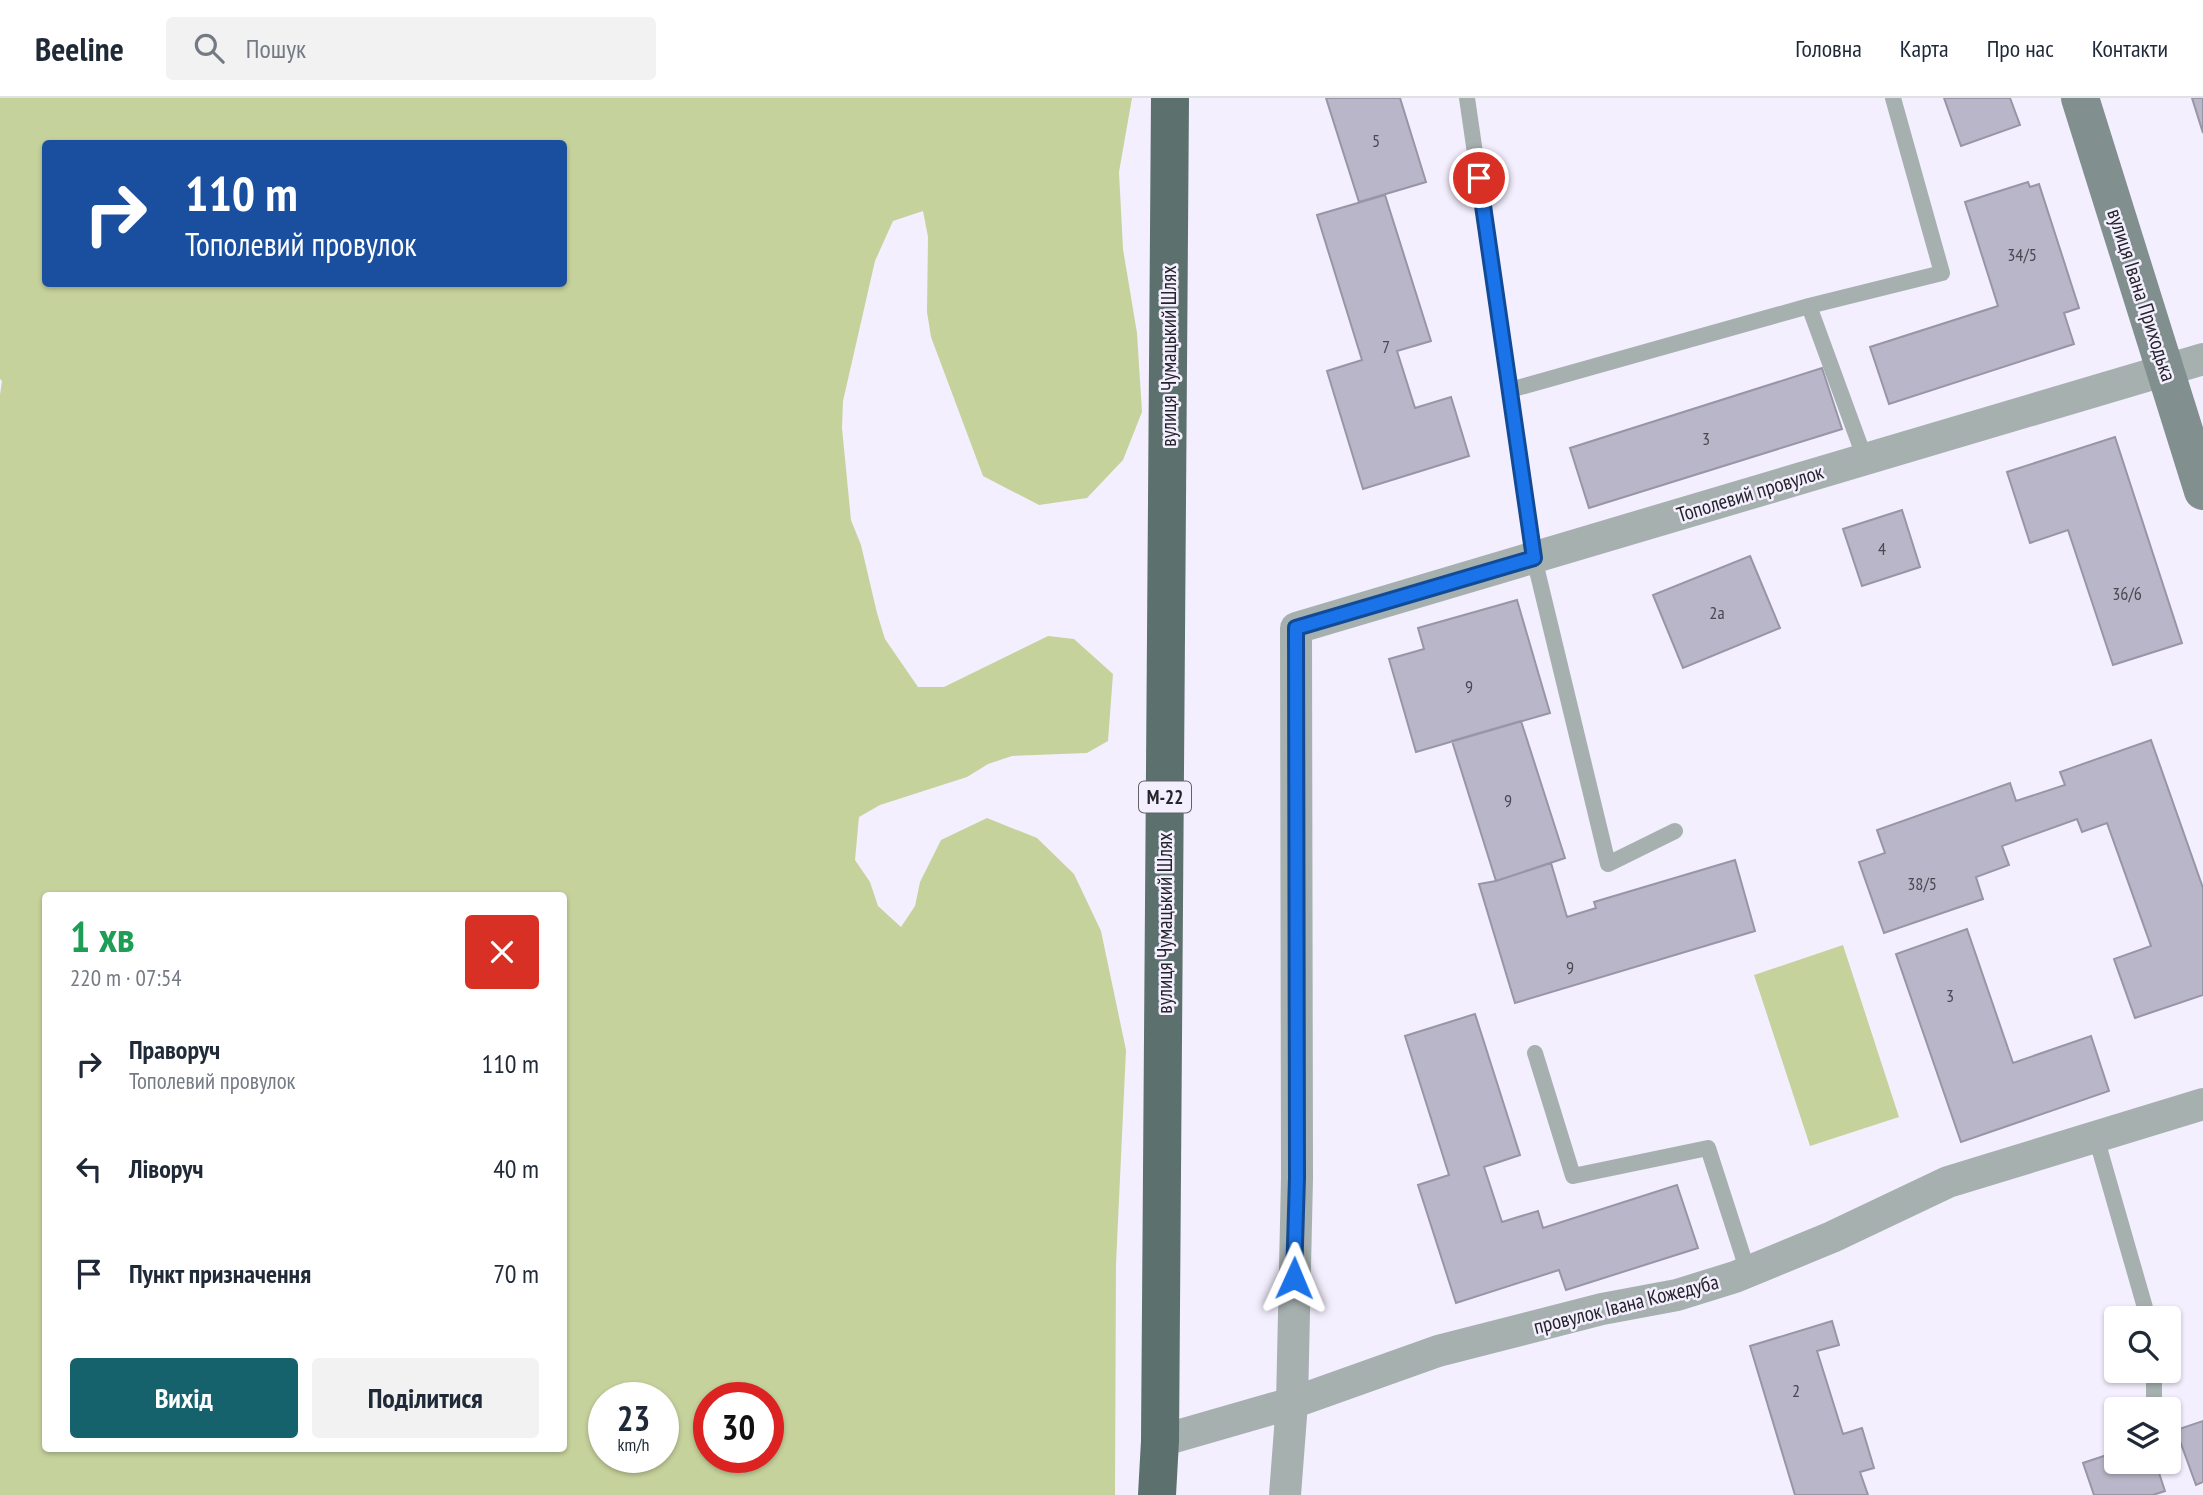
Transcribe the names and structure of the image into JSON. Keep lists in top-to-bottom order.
{
  "streets": {
    "highway": ["вулиця Чумацький Шлях", "М-22"],
    "main road": ["вулиця Івана Приходька"],
    "street": ["Тополевий провулок", "провулок Івана Кожедуба"]
  },
  "crossings": [
    ["вулиця Івана Приходька", "Тополевий провулок"],
    ["вулиця Чумацький Шлях", "провулок Івана Кожедуба"],
    ["Тополевий провулок", "провулок Івана Кожедуба"]
  ],
  "house_numbers": [
    "5",
    "34/5",
    "7",
    "3",
    "4",
    "36/6",
    "2а",
    "9",
    "9",
    "38/5",
    "9",
    "3",
    "2"
  ],
  "page": {
    "header": "Beeline",
    "search": "Пошук",
    "nav": [
      "Головна",
      "Карта",
      "Про нас",
      "Контакти"
    ],
    "turn": ["110 m", "Тополевий провулок"],
    "heading": ["1 хв", "220 m · 07:54"],
    "list": [
      {
        "name": "Праворуч",
        "note": "Тополевий провулок",
        "value": "110 m"
      },
      {
        "name": "Ліворуч",
        "value": "40 m"
      },
      {
        "name": "Пункт призначення",
        "value": "70 m"
      }
    ],
    "buttons": ["Вихід", "Поділитися"],
    "speed": "23 km/h",
    "limit": "30"
  }
}
